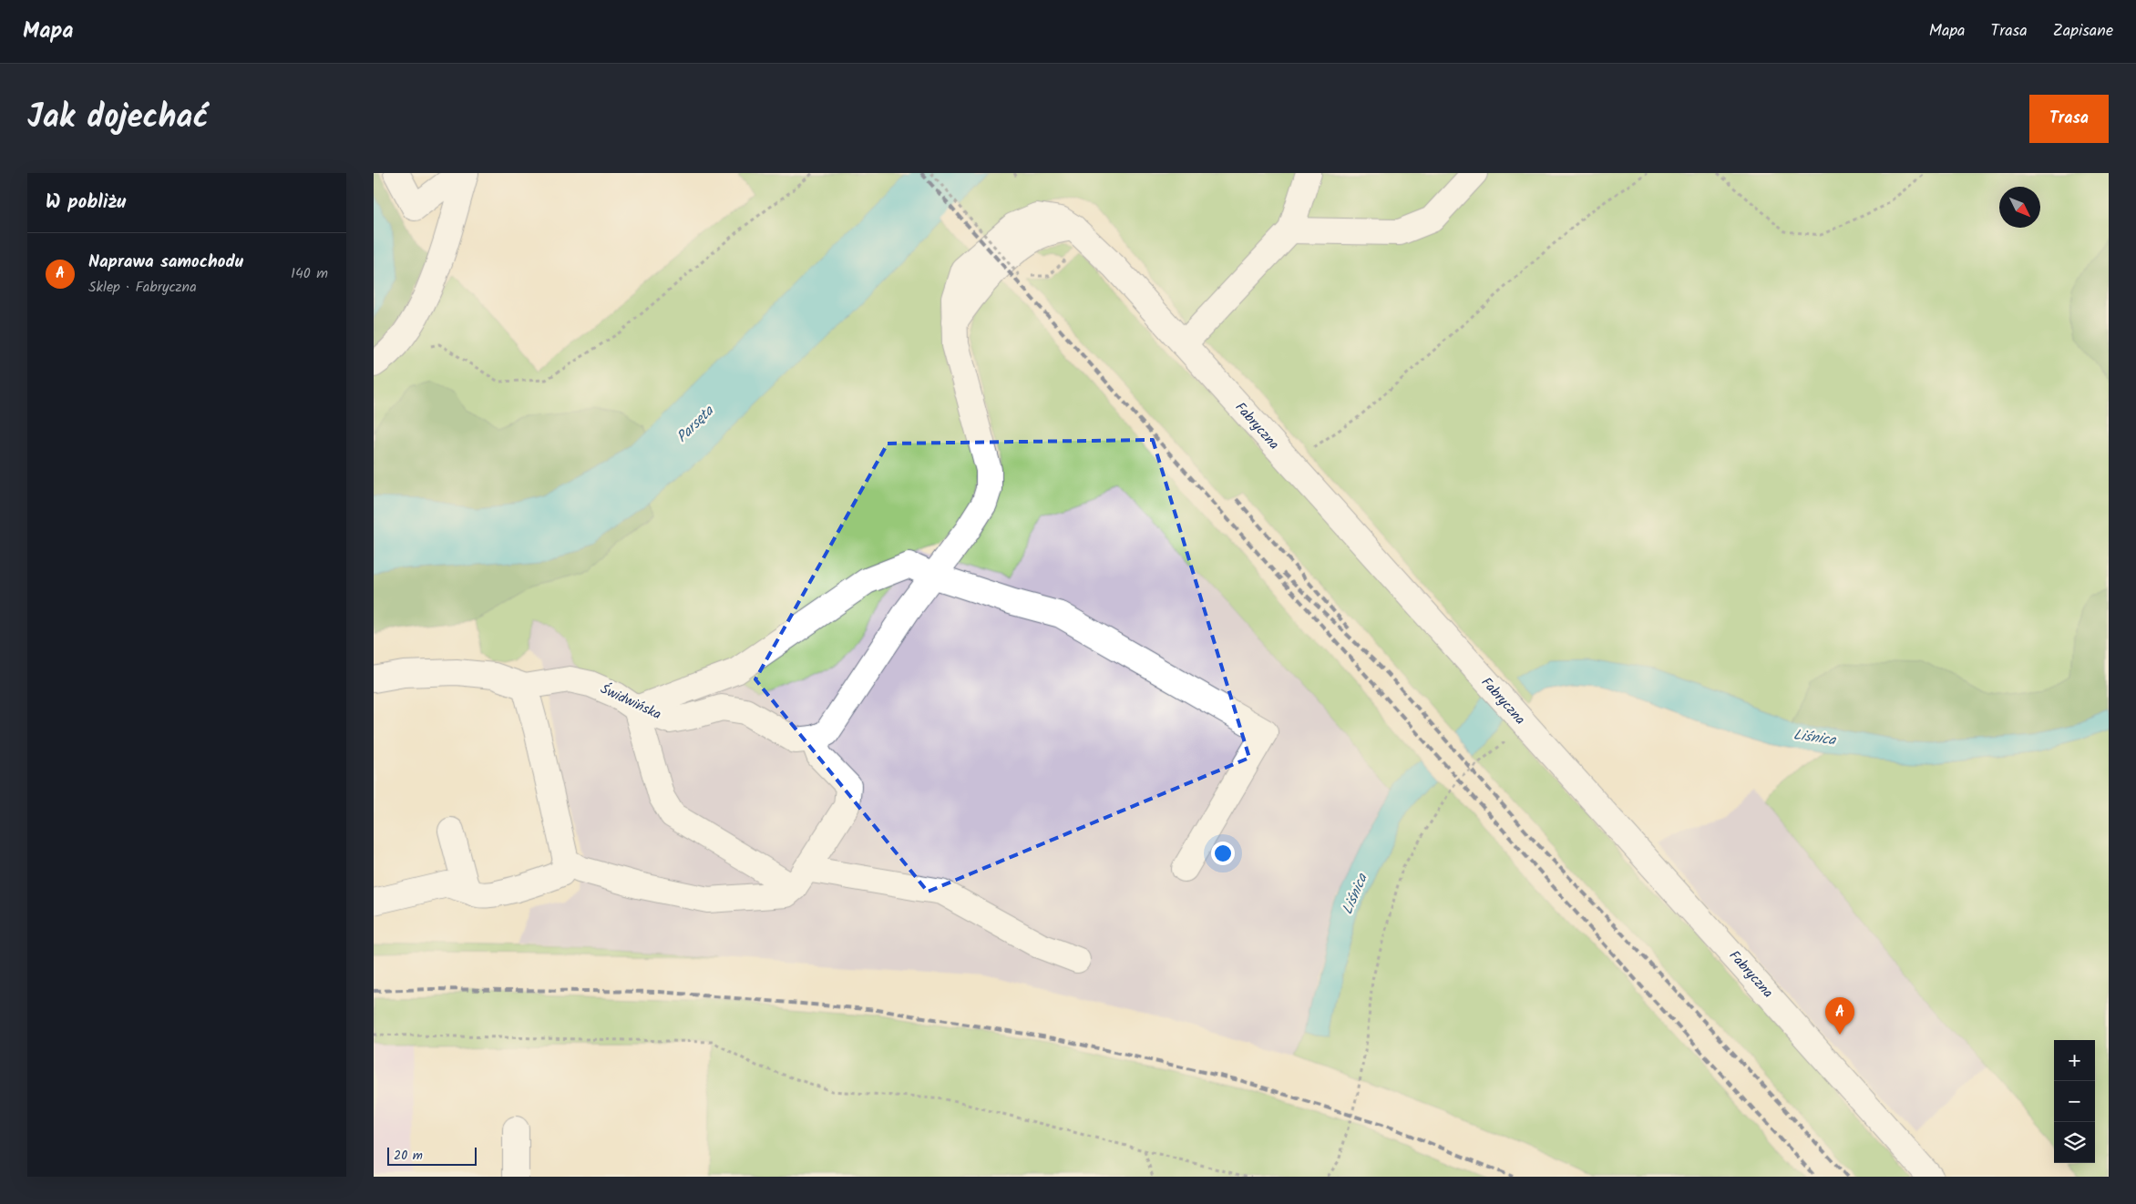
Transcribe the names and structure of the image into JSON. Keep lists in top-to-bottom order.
{
  "streets": {
    "street": ["Fabryczna", "Świdwińska"]
  },
  "water": ["Parsęta", "Liśnica"],
  "scale_bar": "20 m",
  "north": "bottom right",
  "page": {
    "header": "Mapa",
    "nav": ["Mapa", "Trasa", "Zapisane"],
    "title": "Jak dojechać",
    "buttons": "Trasa",
    "heading": "W pobliżu",
    "list": [
      {
        "mark": "A",
        "name": "Naprawa samochodu",
        "note": "Sklep · Fabryczna",
        "value": "140 m"
      }
    ],
    "pins": "A",
    "map_buttons": ["+", "−"],
    "scale": "20 m"
  }
}
